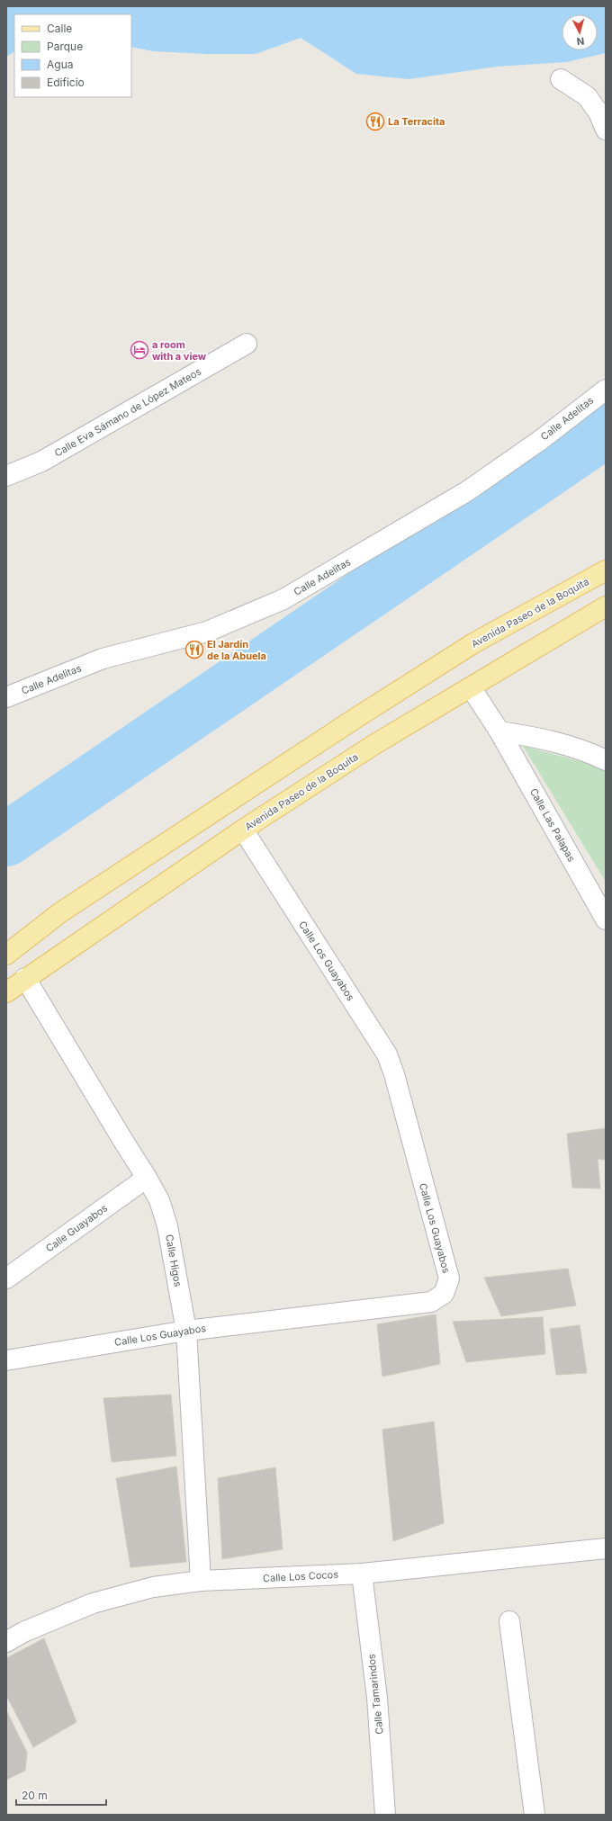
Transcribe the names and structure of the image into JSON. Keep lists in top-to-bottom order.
{
  "streets": {
    "main road": ["Avenida Paseo de la Boquita"],
    "street": [
      "Calle Eva Sámano de López Mateos",
      "Calle Adelitas",
      "Calle Las Palapas",
      "Calle Los Guayabos",
      "Calle Guayabos",
      "Calle Higos",
      "Calle Los Cocos",
      "Calle Tamarindos"
    ]
  },
  "crossings": [
    ["Avenida Paseo de la Boquita", "Calle Las Palapas"],
    ["Avenida Paseo de la Boquita", "Calle Los Guayabos"],
    ["Avenida Paseo de la Boquita", "Calle Higos"],
    ["Calle Los Guayabos", "Calle Higos"],
    ["Calle Guayabos", "Calle Higos"],
    ["Calle Higos", "Calle Los Cocos"],
    ["Calle Los Cocos", "Calle Tamarindos"]
  ],
  "places": {
    "restaurant": ["La Terracita", "El Jardín de la Abuela"],
    "hotel": ["a room with a view"]
  },
  "legend": [
    "Calle",
    "Parque",
    "Agua",
    "Edificio"
  ],
  "scale_bar": "20 m",
  "north": "bottom"
}
